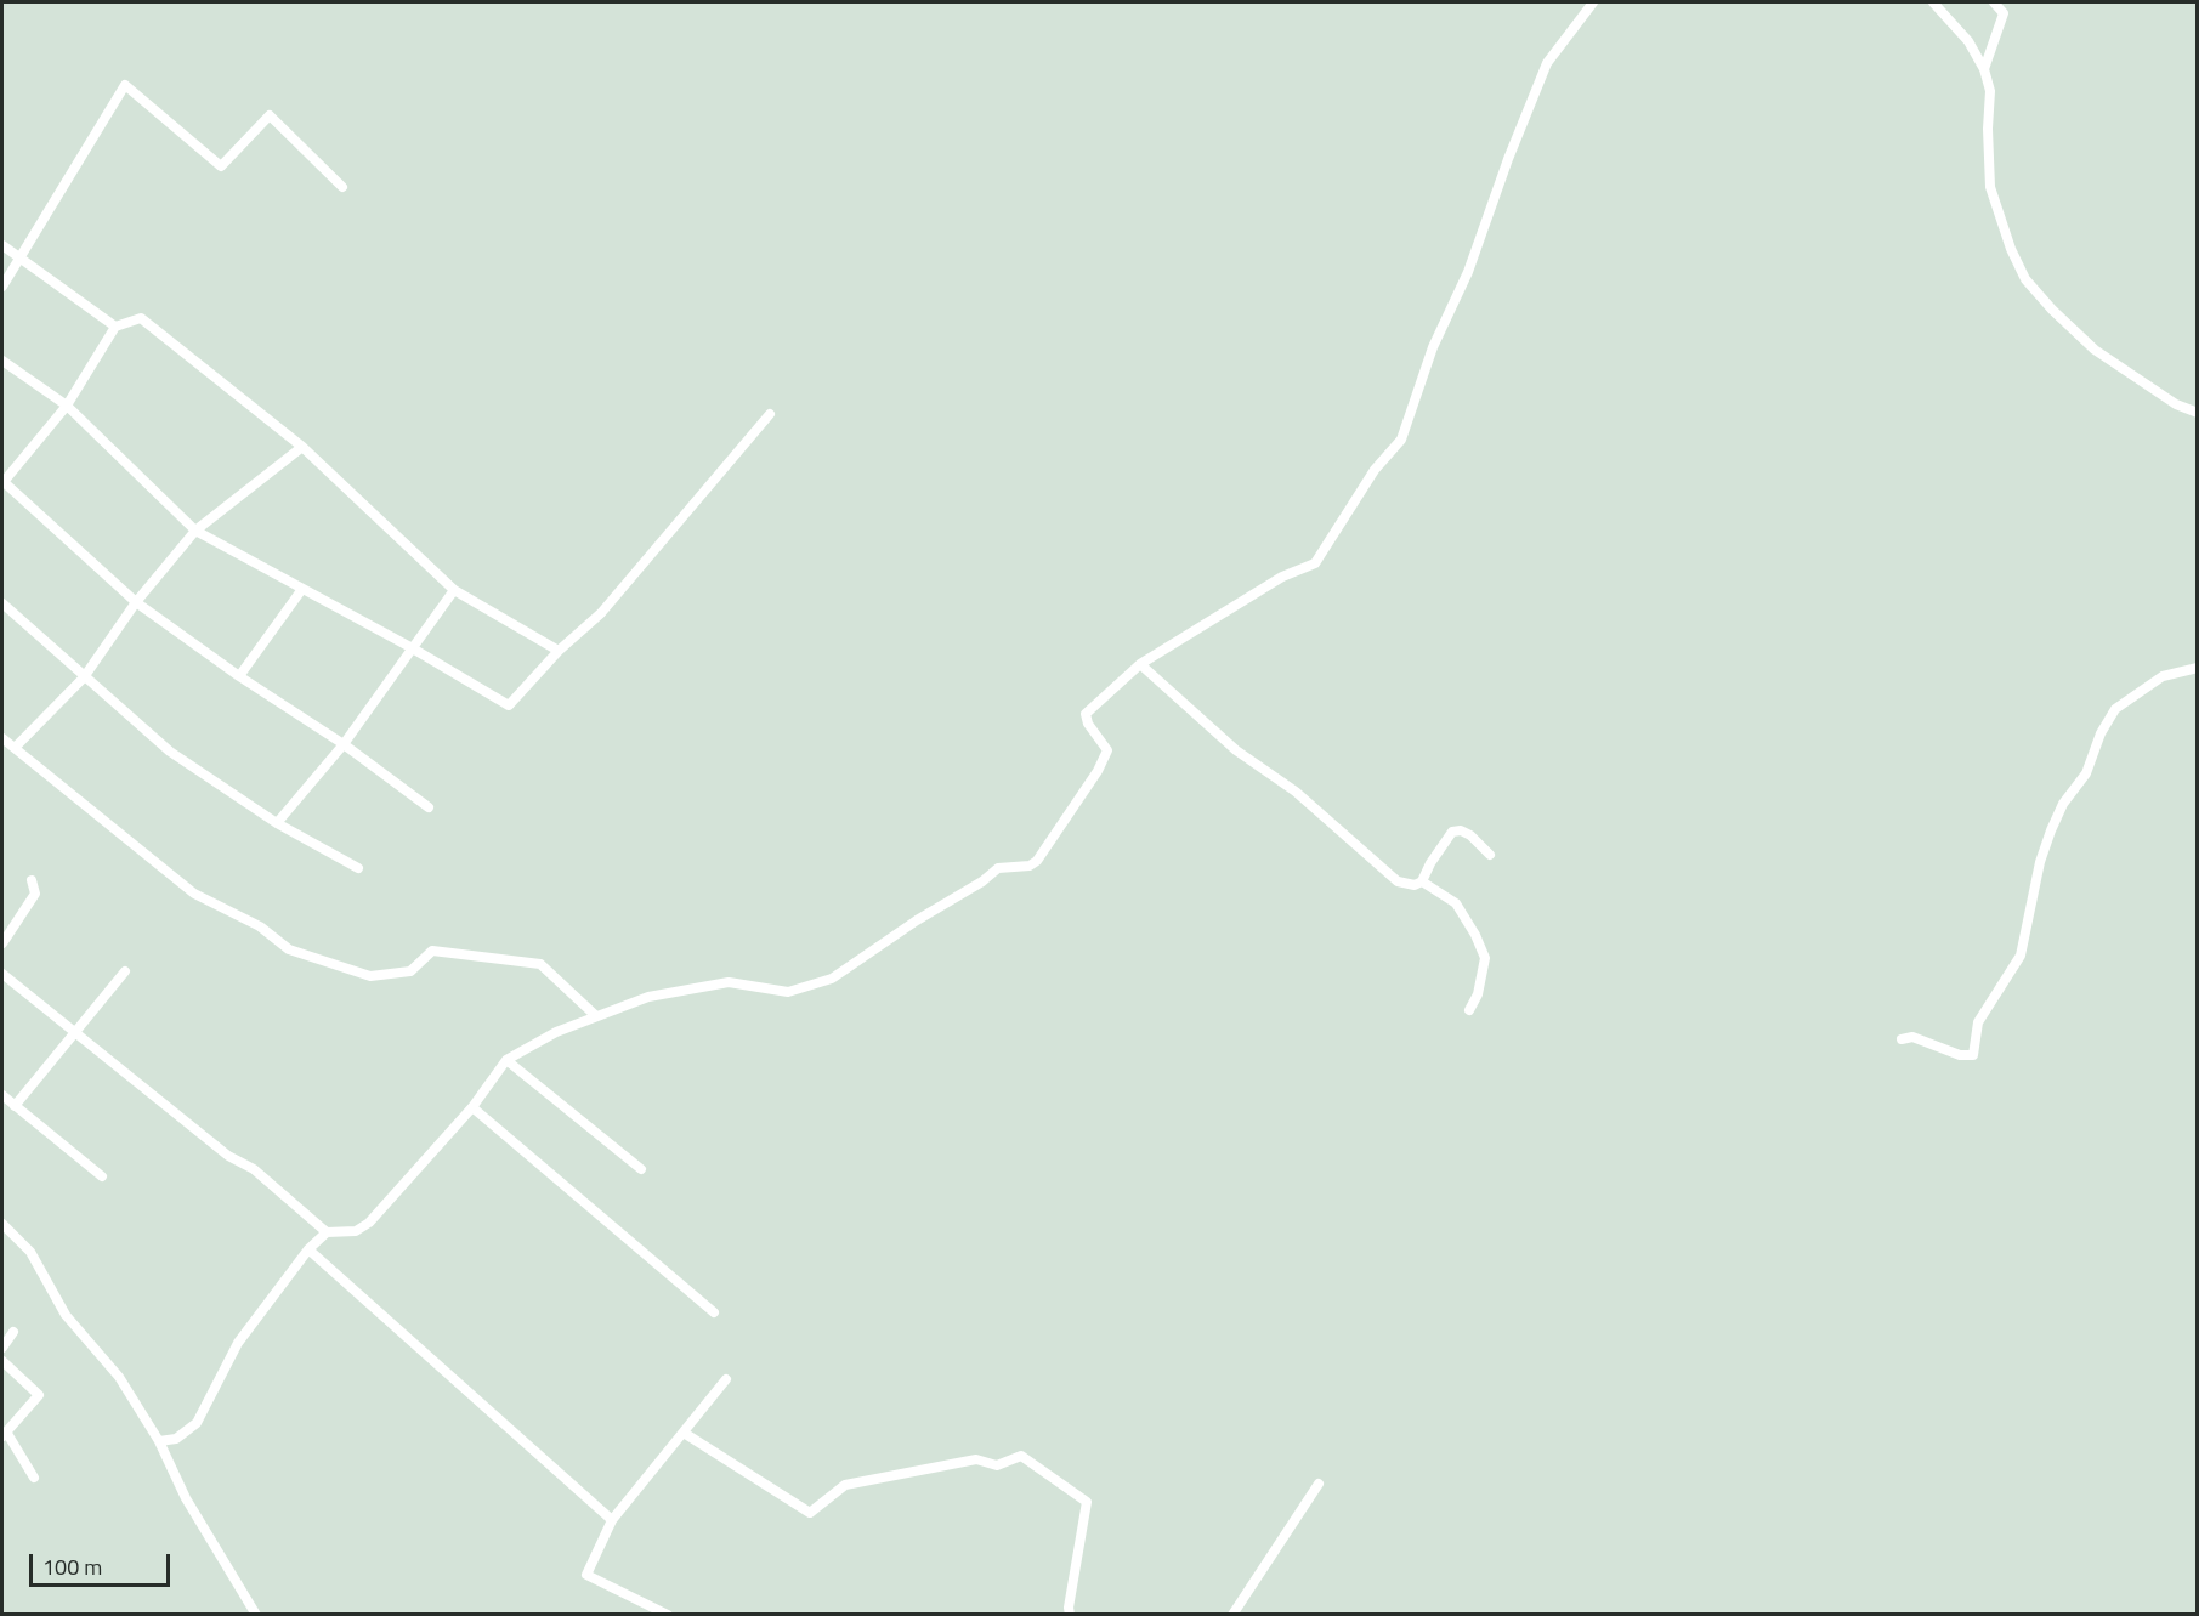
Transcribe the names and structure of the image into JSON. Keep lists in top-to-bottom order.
{
  "scale_bar": "100 m"
}
